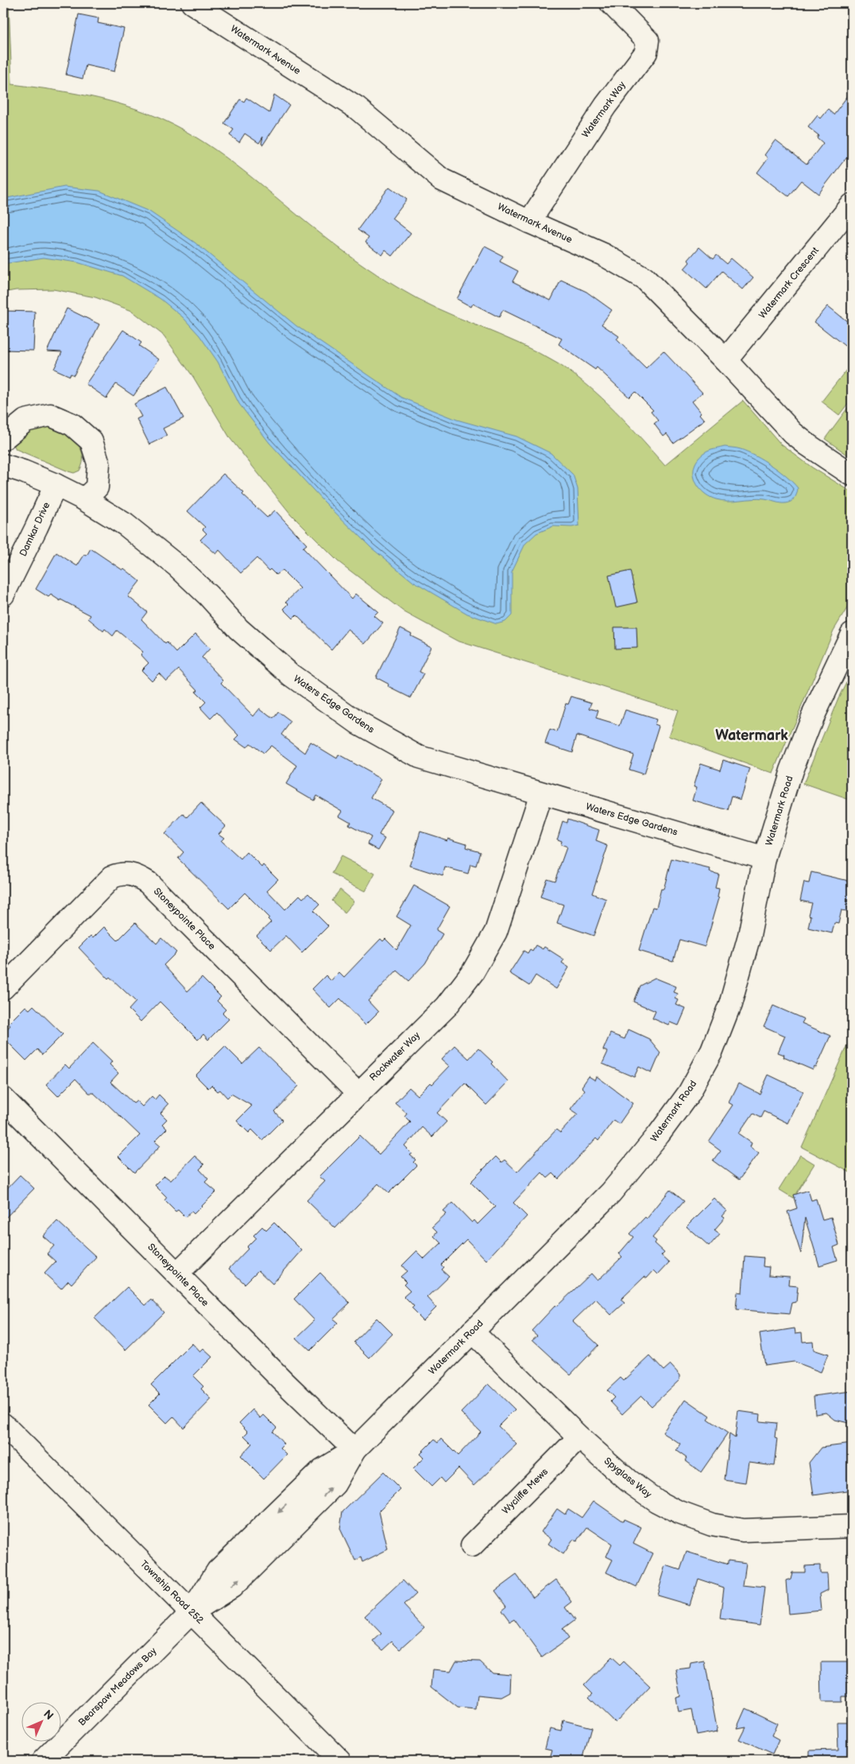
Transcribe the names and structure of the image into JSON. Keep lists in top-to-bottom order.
{
  "streets": {
    "street": [
      "Watermark Avenue",
      "Watermark Way",
      "Watermark Crescent",
      "Damkar Drive",
      "Waters Edge Gardens",
      "Watermark Road",
      "Stoneypointe Place",
      "Rockwater Way",
      "Spyglass Way",
      "Wycliffe Mews",
      "Township Road 252",
      "Bearspaw Meadows Bay"
    ]
  },
  "crossings": [
    ["Watermark Avenue", "Watermark Way"],
    ["Watermark Avenue", "Watermark Crescent"],
    ["Damkar Drive", "Waters Edge Gardens"],
    ["Waters Edge Gardens", "Watermark Road"],
    ["Waters Edge Gardens", "Rockwater Way"],
    ["Watermark Road", "Stoneypointe Place"],
    ["Watermark Road", "Spyglass Way"],
    ["Watermark Road", "Township Road 252"],
    ["Watermark Road", "Bearspaw Meadows Bay"],
    ["Stoneypointe Place", "Rockwater Way"],
    ["Spyglass Way", "Wycliffe Mews"],
    ["Township Road 252", "Bearspaw Meadows Bay"]
  ],
  "districts": ["Watermark"],
  "north": "top right"
}
